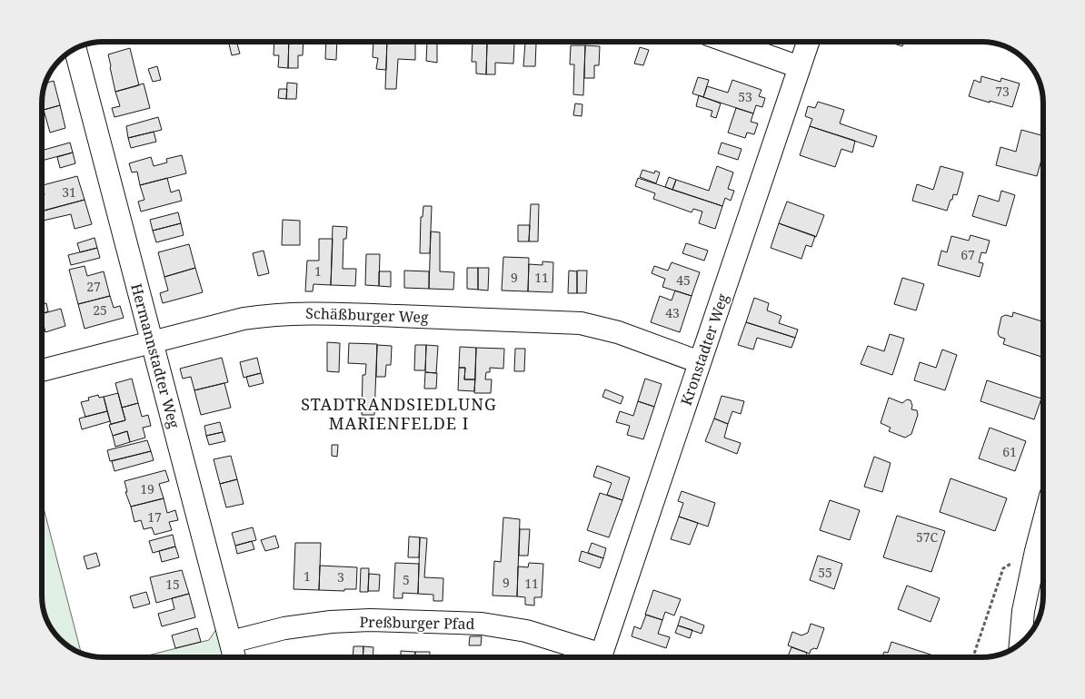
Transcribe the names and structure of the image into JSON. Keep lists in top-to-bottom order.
{
  "streets": {
    "street": [
      "Schäßburger Weg",
      "Kronstadter Weg",
      "Hermannstadter Weg",
      "Preßburger Pfad"
    ]
  },
  "crossings": [
    ["Schäßburger Weg", "Kronstadter Weg"],
    ["Schäßburger Weg", "Hermannstadter Weg"],
    ["Hermannstadter Weg", "Preßburger Pfad"]
  ],
  "districts": ["STADTRANDSIEDLUNG MARIENFELDE I"],
  "house_numbers": [
    "73",
    "53",
    "31",
    "67",
    "1",
    "9",
    "11",
    "45",
    "27",
    "25",
    "43",
    "61",
    "19",
    "17",
    "57C",
    "55",
    "1",
    "3",
    "5",
    "9",
    "11",
    "15"
  ]
}
